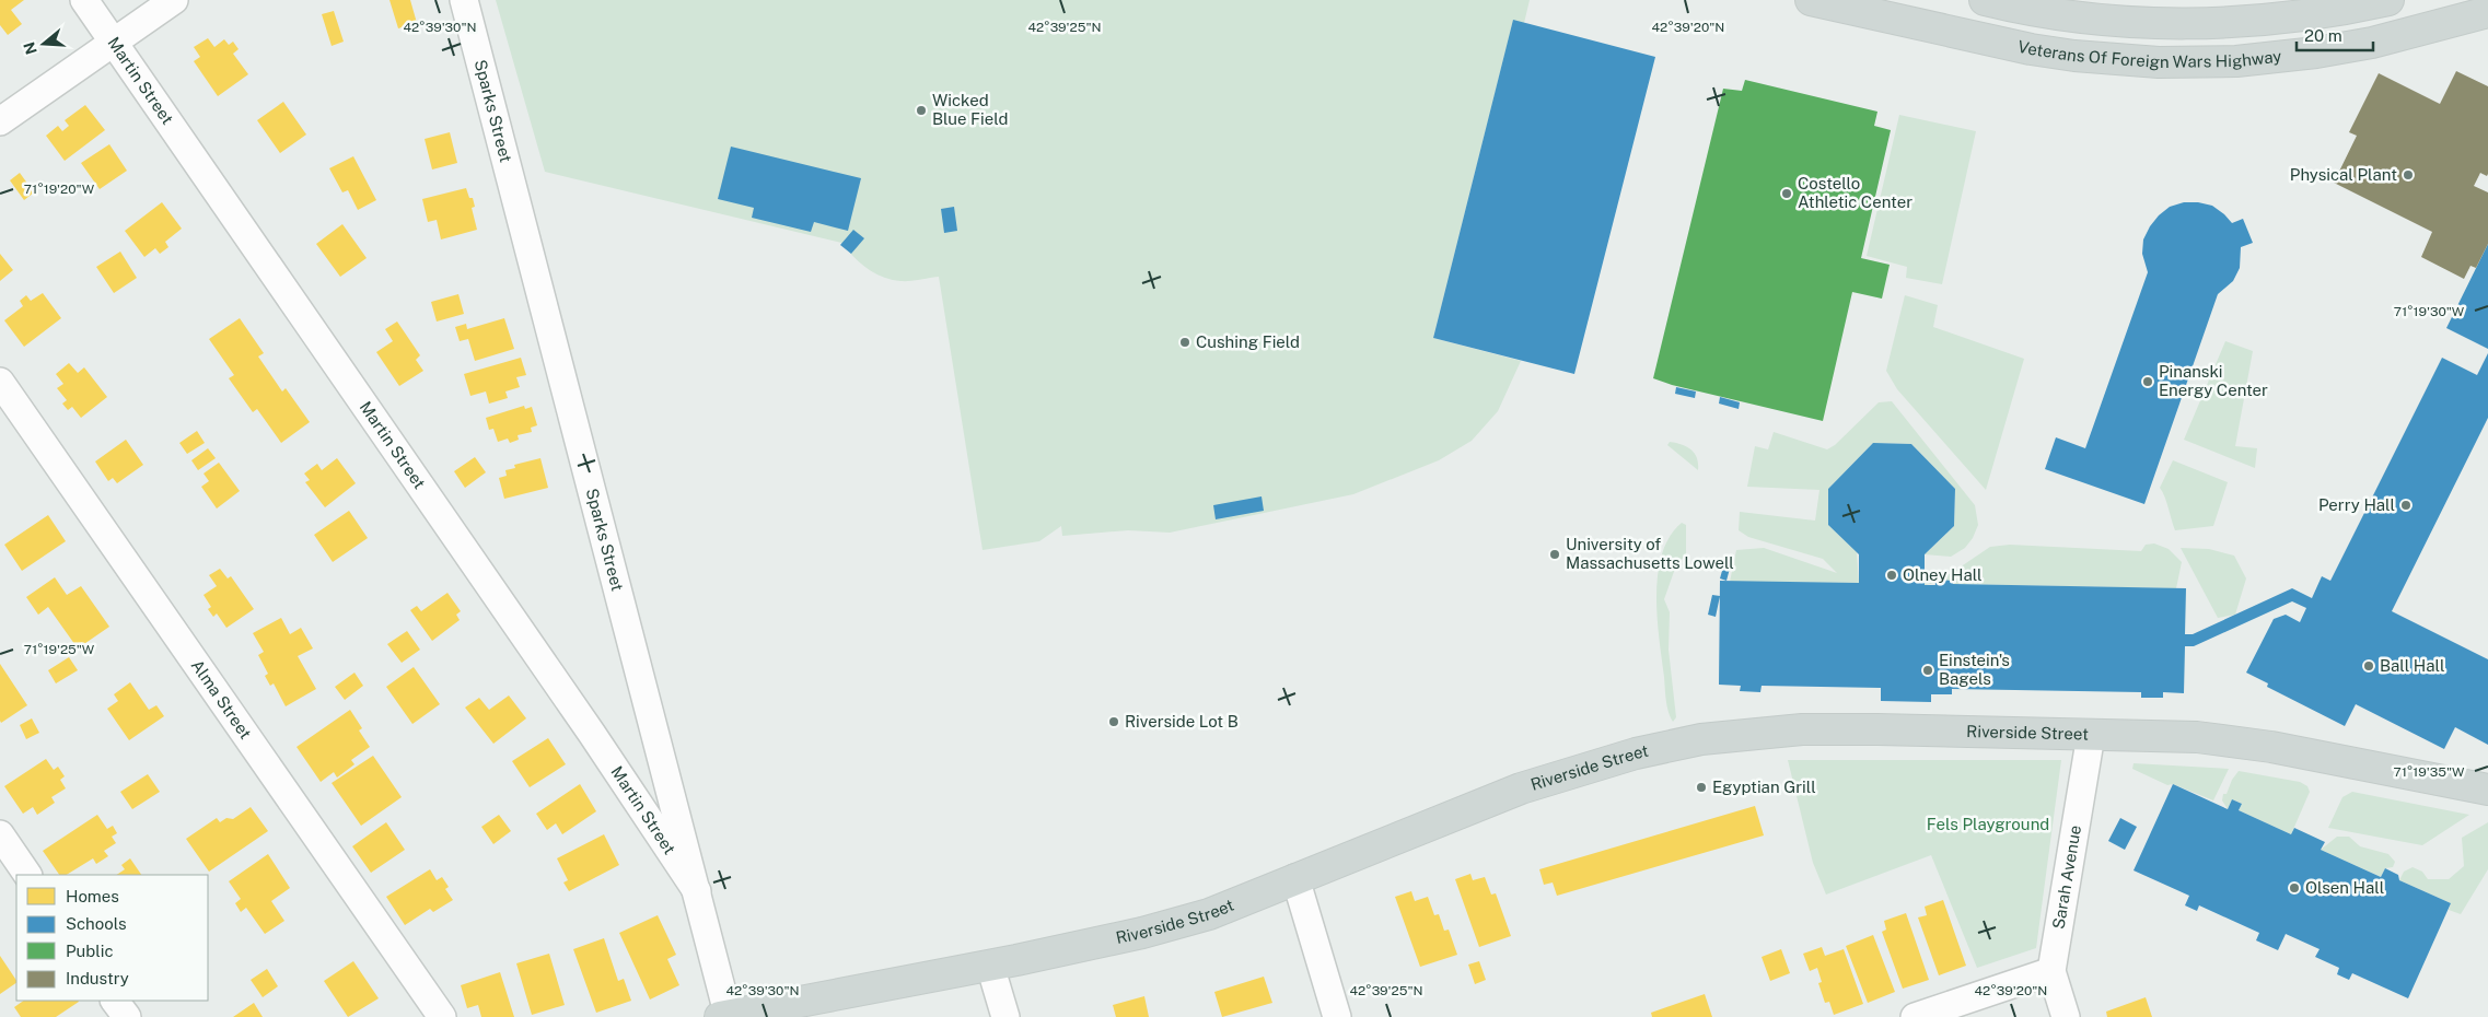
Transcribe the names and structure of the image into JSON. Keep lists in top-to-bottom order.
{
  "streets": {
    "main road": ["Veterans Of Foreign Wars Highway", "Riverside Street"],
    "street": [
      "Martin Street",
      "Sparks Street",
      "Alma Street",
      "Sarah Avenue"
    ]
  },
  "crossings": [
    ["Martin Street", "Sparks Street"],
    ["Sparks Street", "Riverside Street"],
    ["Riverside Street", "Sarah Avenue"]
  ],
  "parks": ["Fels Playground"],
  "places": [
    "Wicked Blue Field",
    "Physical Plant",
    "Costello Athletic Center",
    "Cushing Field",
    "Pinanski Energy Center",
    "Perry Hall",
    "University of Massachusetts Lowell",
    "Olney Hall",
    "Ball Hall",
    "Einstein's Bagels",
    "Riverside Lot B",
    "Egyptian Grill",
    "Olsen Hall"
  ],
  "legend": [
    "Homes",
    "Schools",
    "Public",
    "Industry"
  ],
  "scale_bar": "20 m",
  "north": "left",
  "coordinates": [
    "42°39'30\"N",
    "42°39'25\"N",
    "42°39'20\"N",
    "71°19'20\"W",
    "71°19'30\"W",
    "71°19'25\"W",
    "71°19'35\"W"
  ]
}
